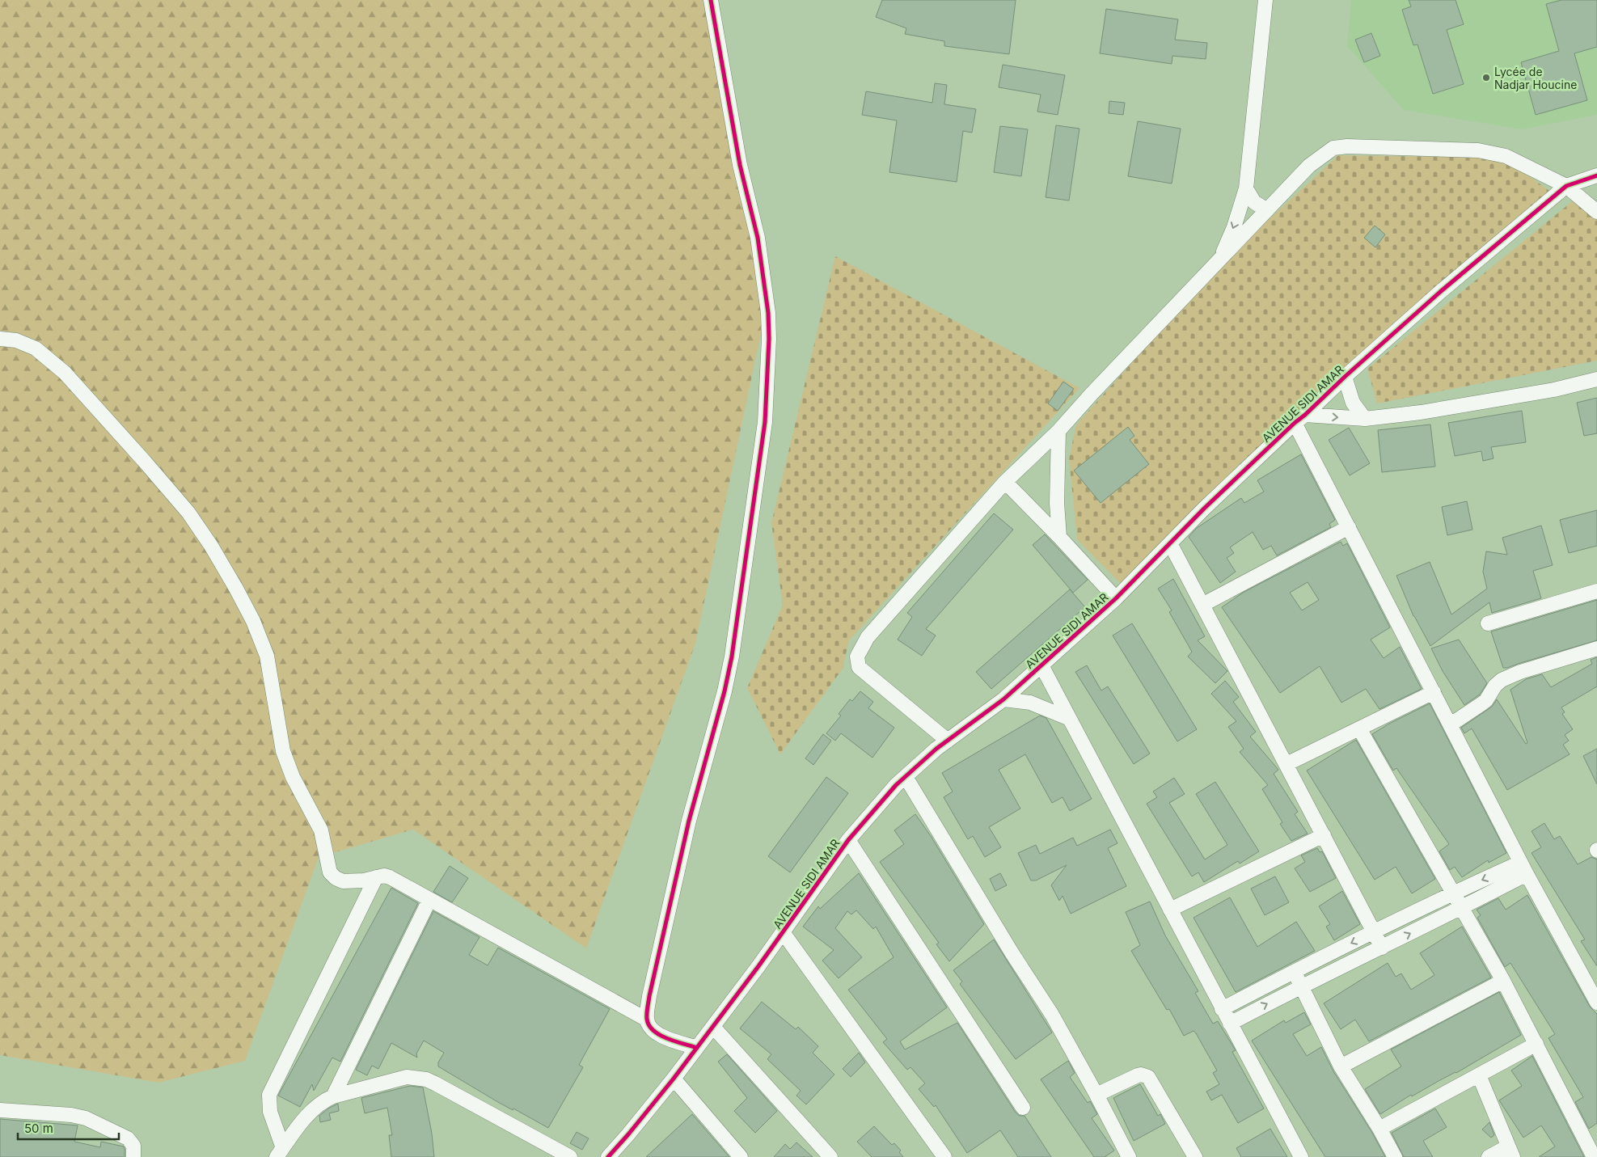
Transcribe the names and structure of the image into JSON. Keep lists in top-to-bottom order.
{
  "streets": {
    "street": ["AVENUE SIDI AMAR"]
  },
  "places": ["Lycée de Nadjar Houcine"],
  "scale_bar": "50 m"
}
